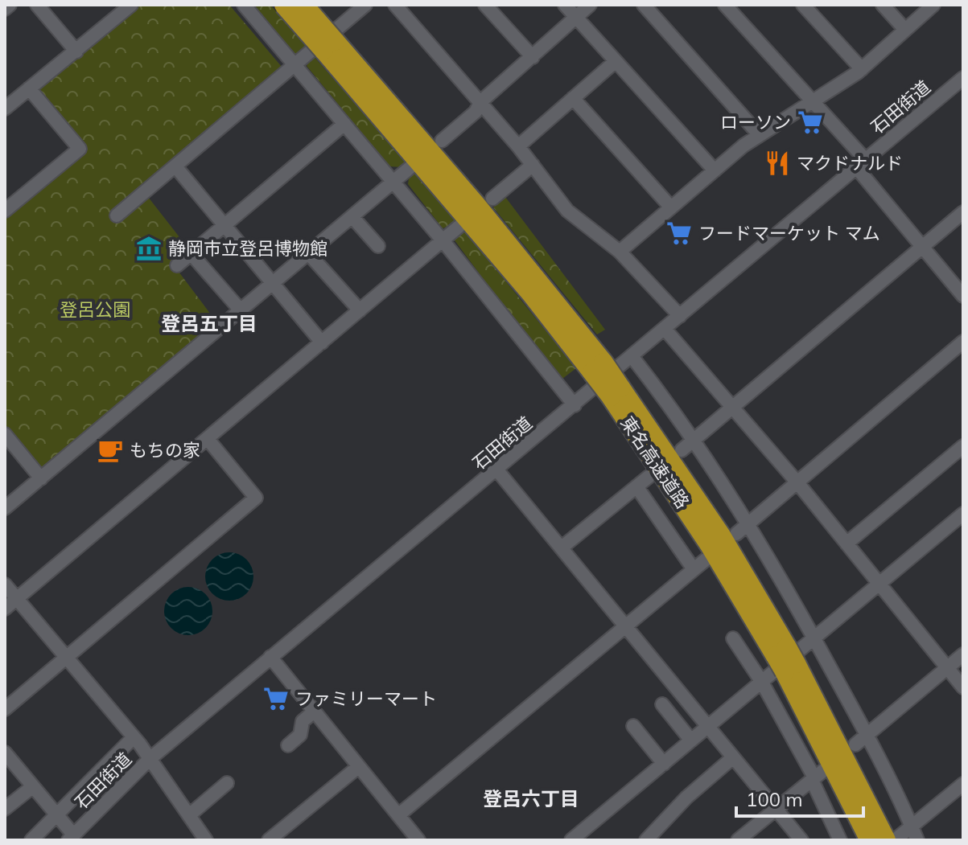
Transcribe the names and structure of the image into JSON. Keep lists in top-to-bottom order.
{
  "streets": {
    "highway": ["東名高速道路"],
    "street": ["石田街道"]
  },
  "districts": ["登呂五丁目", "登呂六丁目"],
  "parks": ["登呂公園"],
  "places": {
    "supermarket": ["ローソン", "フードマーケット マム", "ファミリーマート"],
    "restaurant": ["マクドナルド"],
    "museum": ["静岡市立登呂博物館"],
    "cafe": ["もちの家"]
  },
  "scale_bar": "100 m"
}
